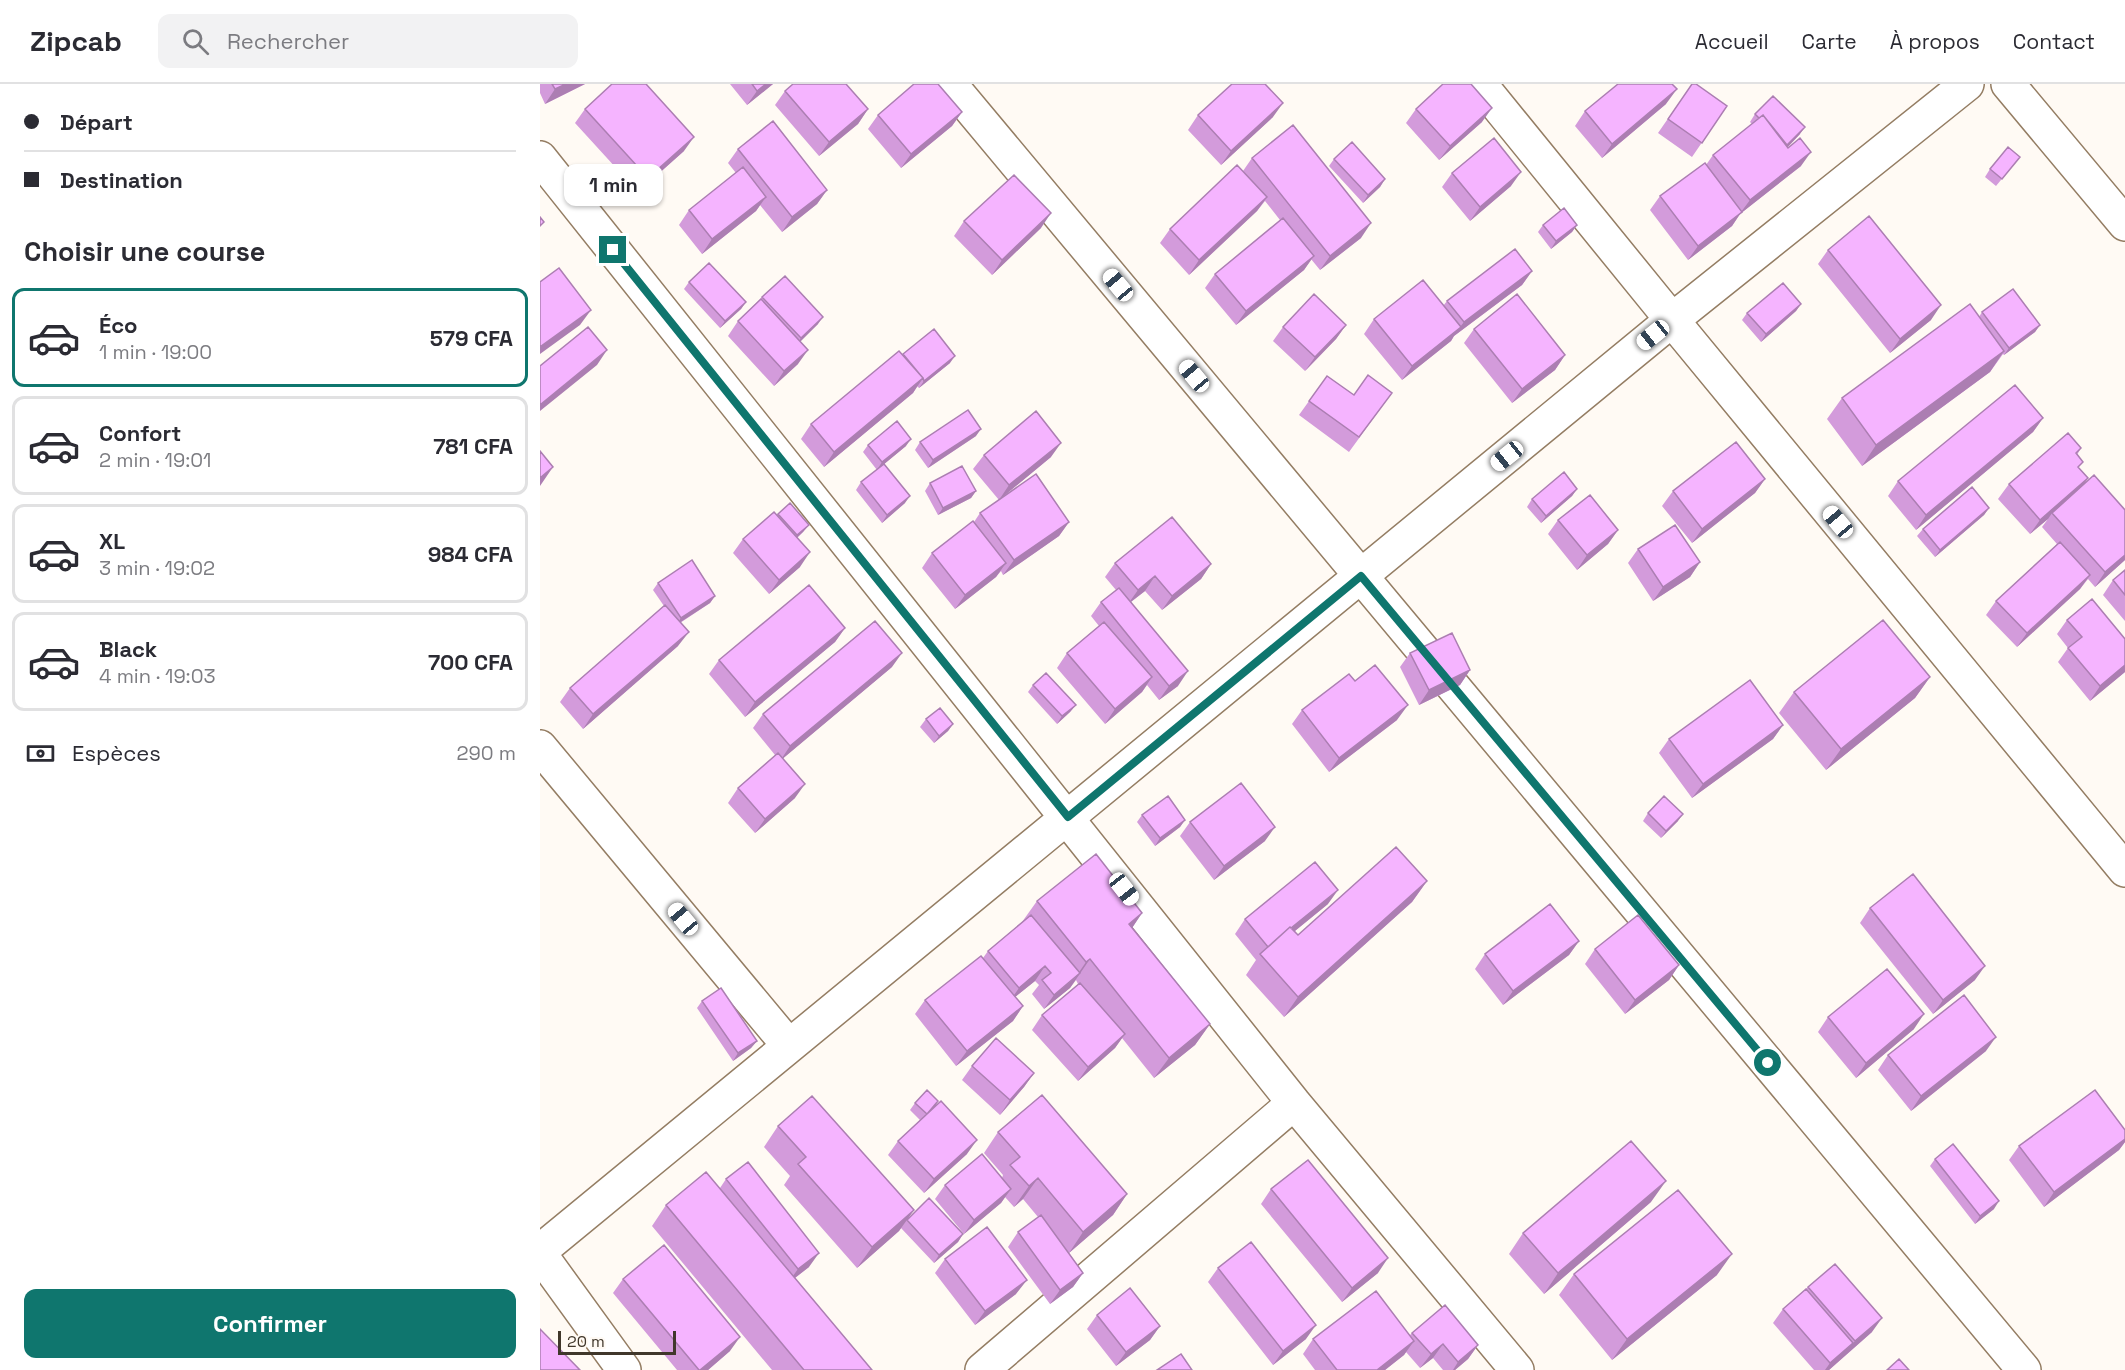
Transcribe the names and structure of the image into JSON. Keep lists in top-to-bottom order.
{
  "scale_bar": "20 m",
  "page": {
    "header": "Zipcab",
    "search": "Rechercher",
    "nav": [
      "Accueil",
      "Carte",
      "À propos",
      "Contact"
    ],
    "banner": ["Départ", "Destination"],
    "bubble": "1 min",
    "heading": "Choisir une course",
    "list": [
      {
        "name": "Éco",
        "note": "1 min · 19:00",
        "value": "579 CFA"
      },
      {
        "name": "Confort",
        "note": "2 min · 19:01",
        "value": "781 CFA"
      },
      {
        "name": "XL",
        "note": "3 min · 19:02",
        "value": "984 CFA"
      },
      {
        "name": "Black",
        "note": "4 min · 19:03",
        "value": "700 CFA"
      }
    ],
    "pay": ["Espèces", "290 m"],
    "buttons": "Confirmer",
    "scale": "20 m"
  }
}
